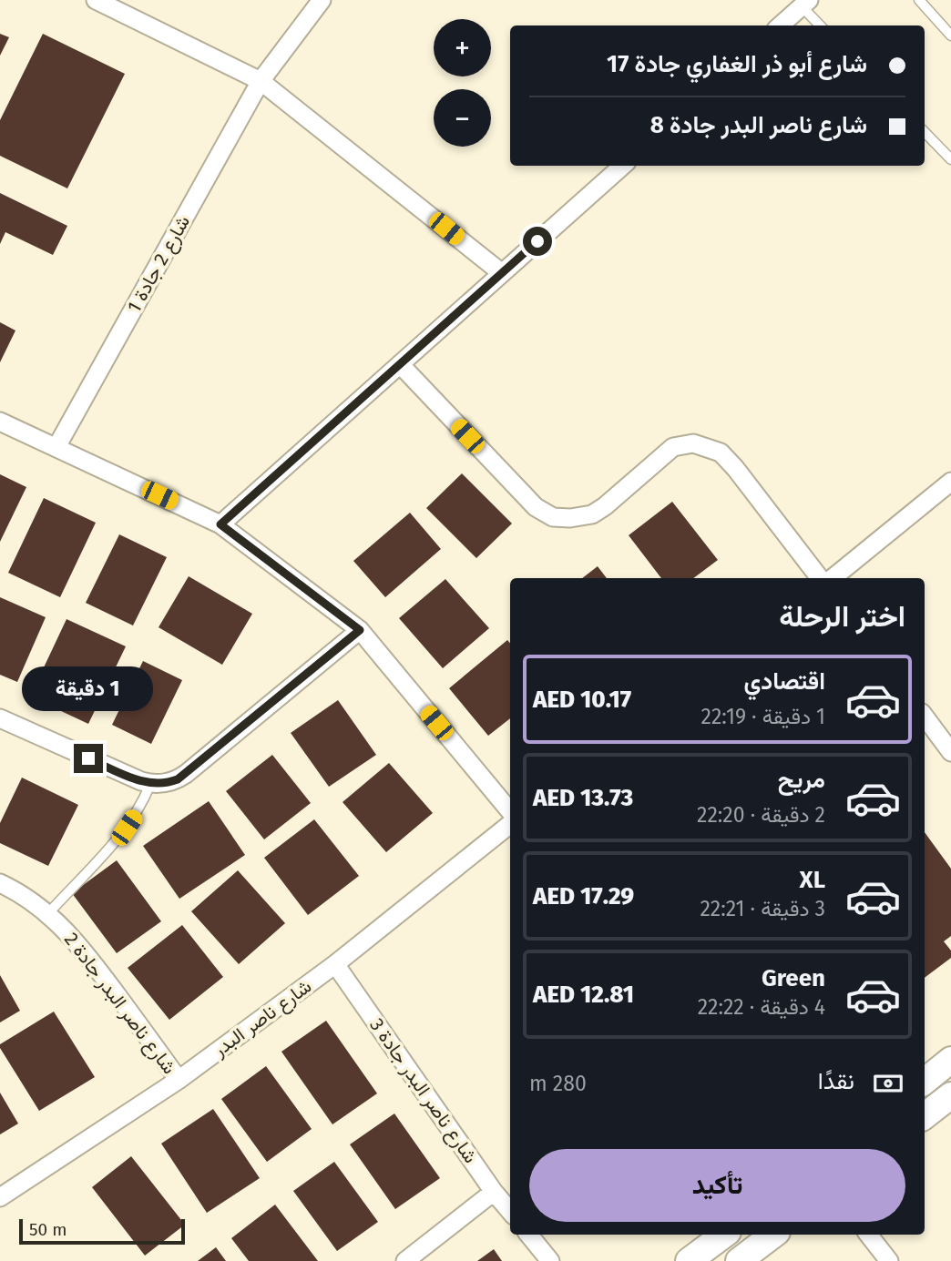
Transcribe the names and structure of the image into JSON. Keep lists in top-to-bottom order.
{
  "streets": {
    "street": [
      "شارع 2 جادة 1",
      "شارع ناصر البدر جادة 2",
      "شارع ناصر البدر",
      "شارع ناصر البدر جادة 3"
    ]
  },
  "crossings": [
    ["شارع ناصر البدر جادة 2", "شارع ناصر البدر"],
    ["شارع ناصر البدر", "شارع ناصر البدر جادة 3"]
  ],
  "scale_bar": "50 m",
  "page": {
    "map_buttons": ["+", "−"],
    "banner": ["شارع أبو ذر الغفاري جادة 17", "شارع ناصر البدر جادة 8"],
    "heading": "اختر الرحلة",
    "list": [
      {
        "name": "اقتصادي",
        "note": "1 دقيقة · 22:19",
        "value": "AED 10.17"
      },
      {
        "name": "مريح",
        "note": "2 دقيقة · 22:20",
        "value": "AED 13.73"
      },
      {
        "name": "XL",
        "note": "3 دقيقة · 22:21",
        "value": "AED 17.29"
      },
      {
        "name": "Green",
        "note": "4 دقيقة · 22:22",
        "value": "AED 12.81"
      }
    ],
    "bubble": "1 دقيقة",
    "pay": ["نقدًا", "280 m"],
    "buttons": "تأكيد",
    "scale": "50 m"
  }
}
